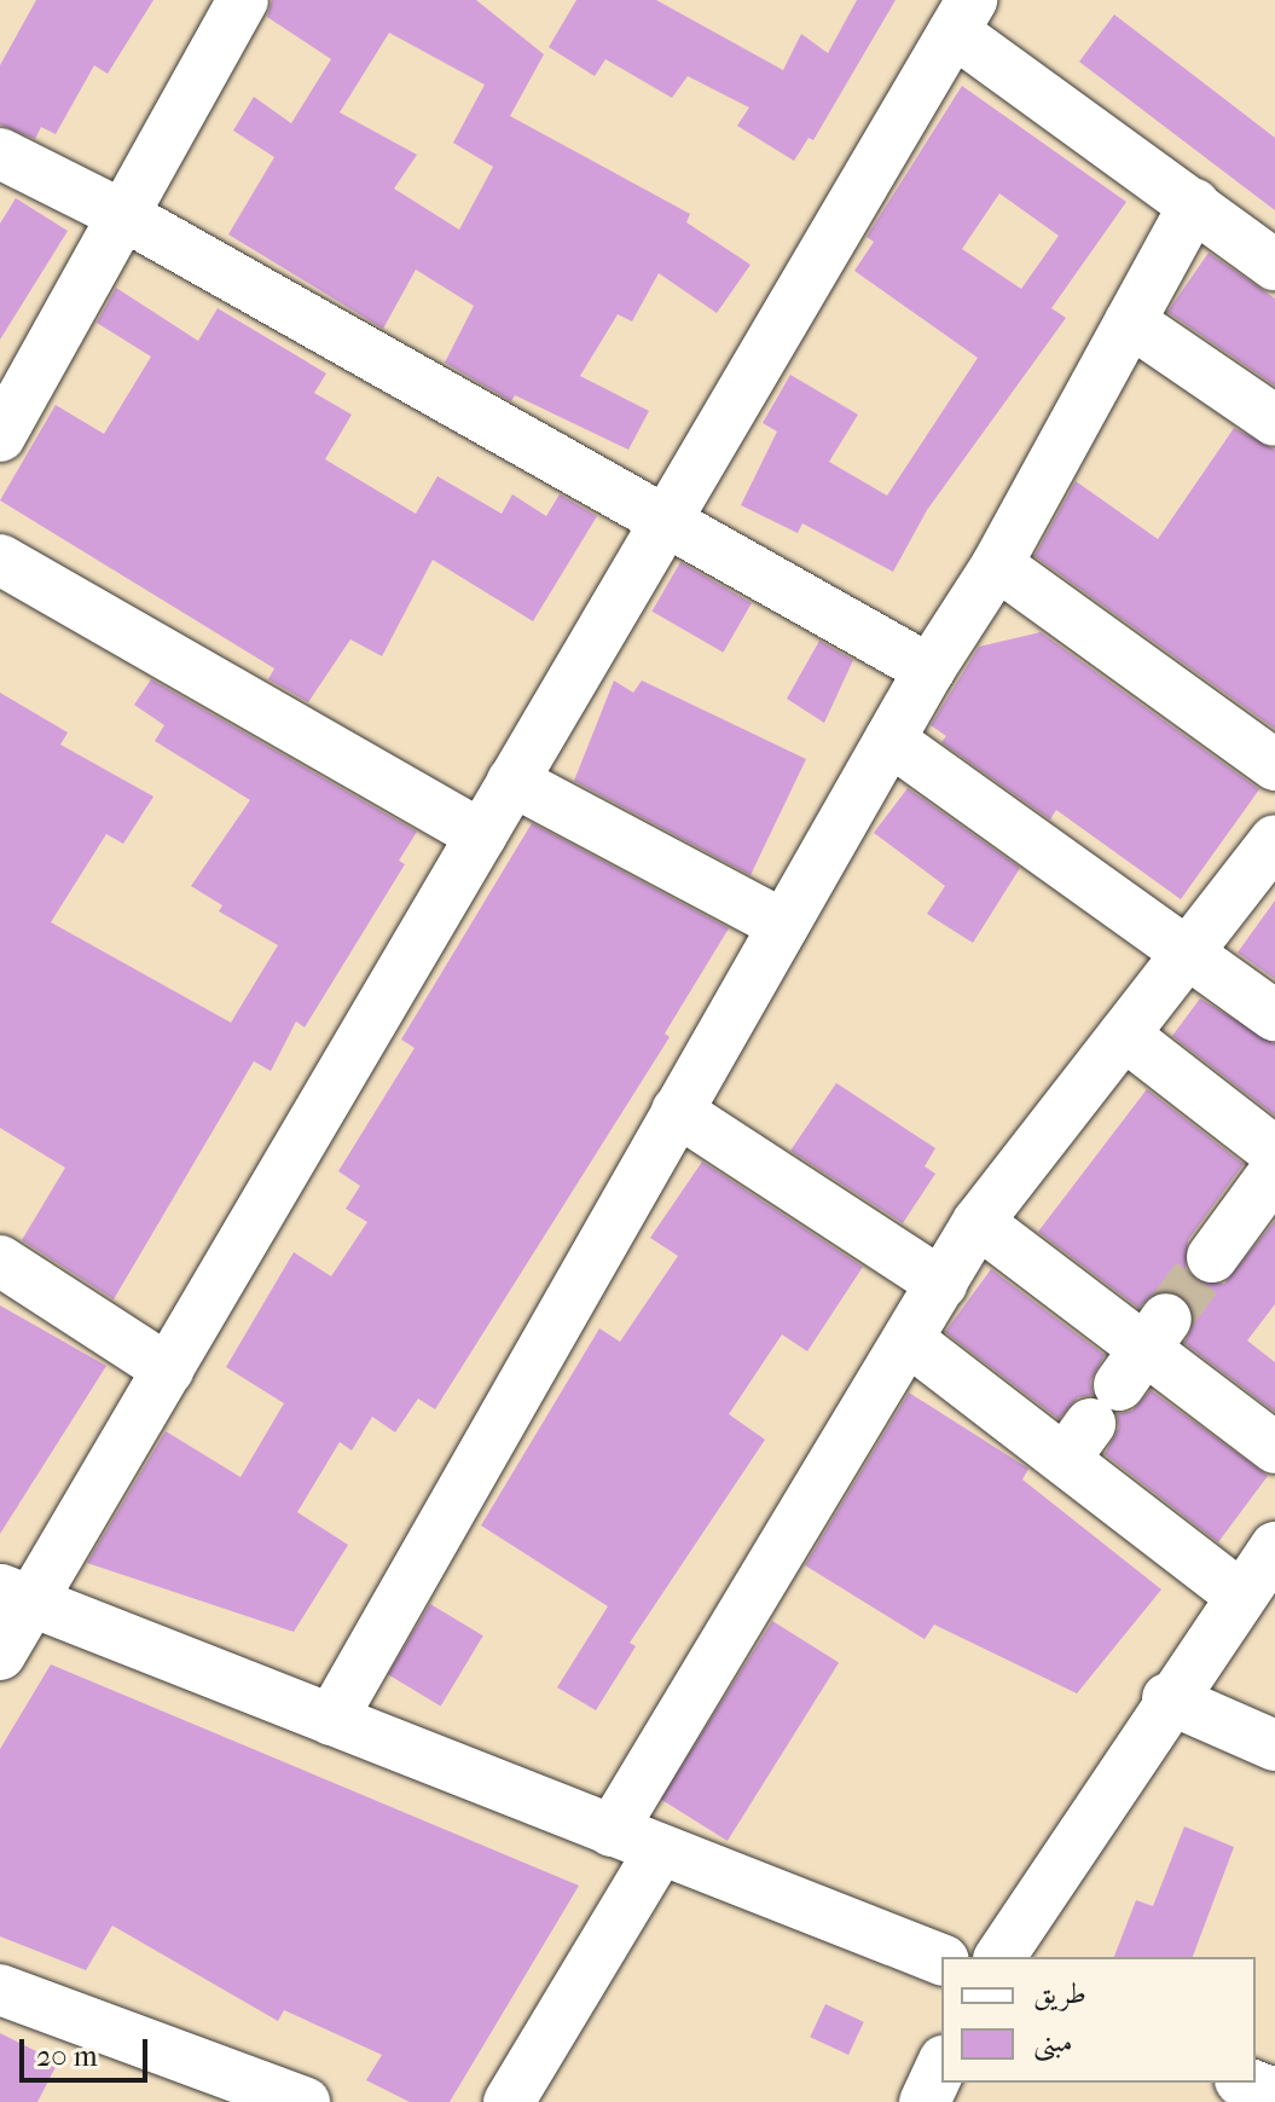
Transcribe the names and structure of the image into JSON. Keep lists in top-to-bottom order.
{
  "legend": ["طريق", "مبنى"],
  "scale_bar": "20 m"
}
